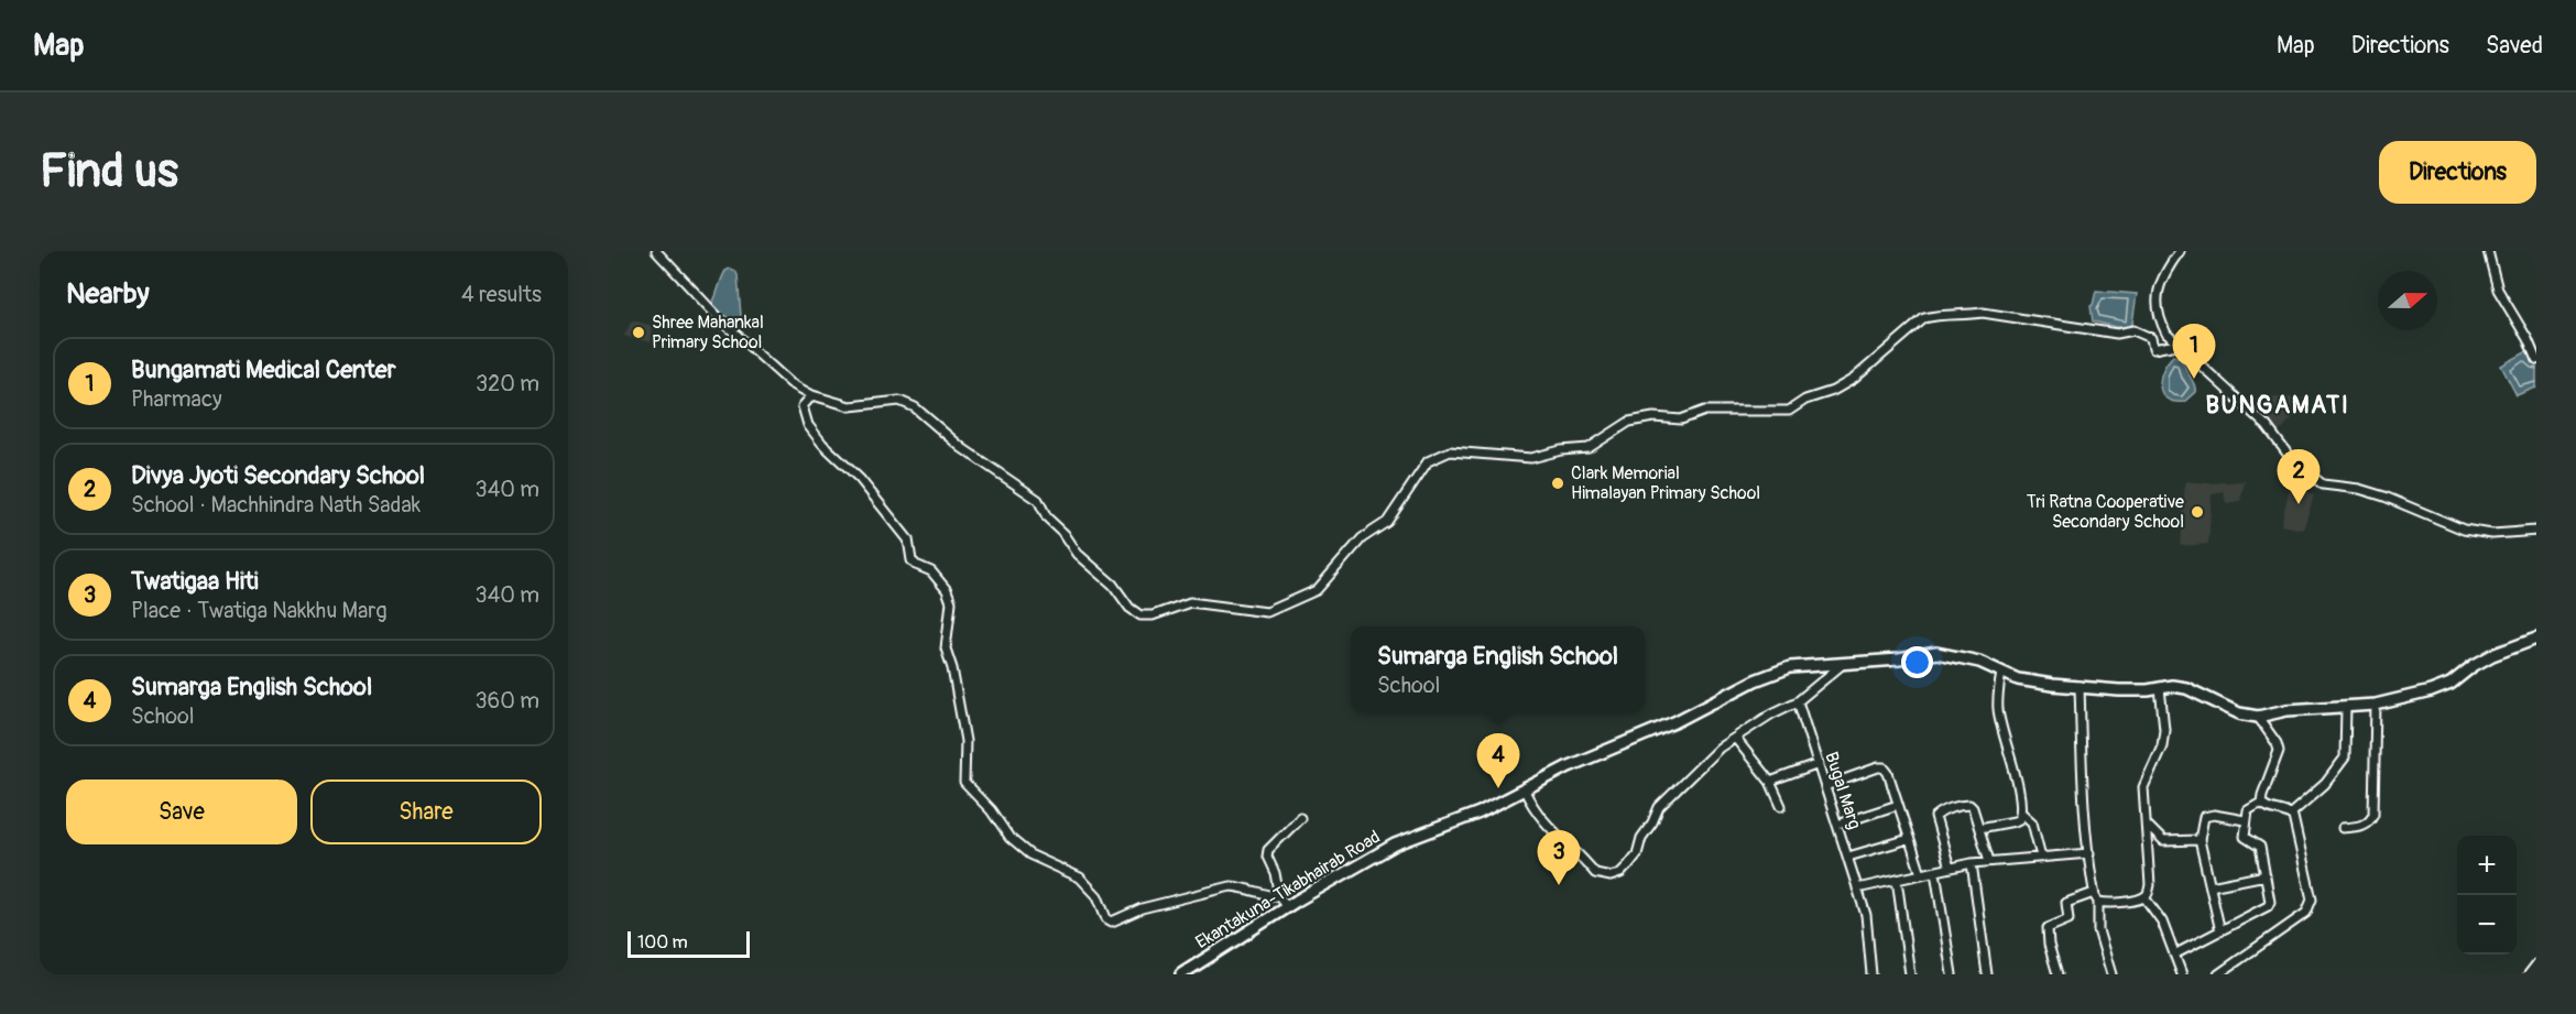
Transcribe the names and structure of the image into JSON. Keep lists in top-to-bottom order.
{
  "streets": {
    "main road": ["Ekantakuna-Tikabhairab Road"],
    "street": ["Bugal Marg"]
  },
  "districts": ["BUNGAMATI"],
  "places": ["Shree Mahankal Primary School", "Clark Memorial Himalayan Primary School", "Tri Ratna Cooperative Secondary School"],
  "scale_bar": "100 m",
  "north": "right",
  "page": {
    "header": "Map",
    "nav": ["Map", "Directions", "Saved"],
    "buttons": [
      "Directions",
      ["Save", "Share"]
    ],
    "title": "Find us",
    "heading": ["Nearby", "4 results"],
    "pins": [
      "1",
      "2",
      "4",
      "3"
    ],
    "list": [
      {
        "mark": "1",
        "name": "Bungamati Medical Center",
        "note": "Pharmacy",
        "value": "320 m"
      },
      {
        "mark": "2",
        "name": "Divya Jyoti Secondary School",
        "note": "School · Machhindra Nath Sadak",
        "value": "340 m"
      },
      {
        "mark": "3",
        "name": "Twatigaa Hiti",
        "note": "Place · Twatiga Nakkhu Marg",
        "value": "340 m"
      },
      {
        "mark": "4",
        "name": "Sumarga English School",
        "note": "School",
        "value": "360 m"
      }
    ],
    "popup": ["Sumarga English School", "School"],
    "map_buttons": ["+", "−"],
    "scale": "100 m"
  }
}
